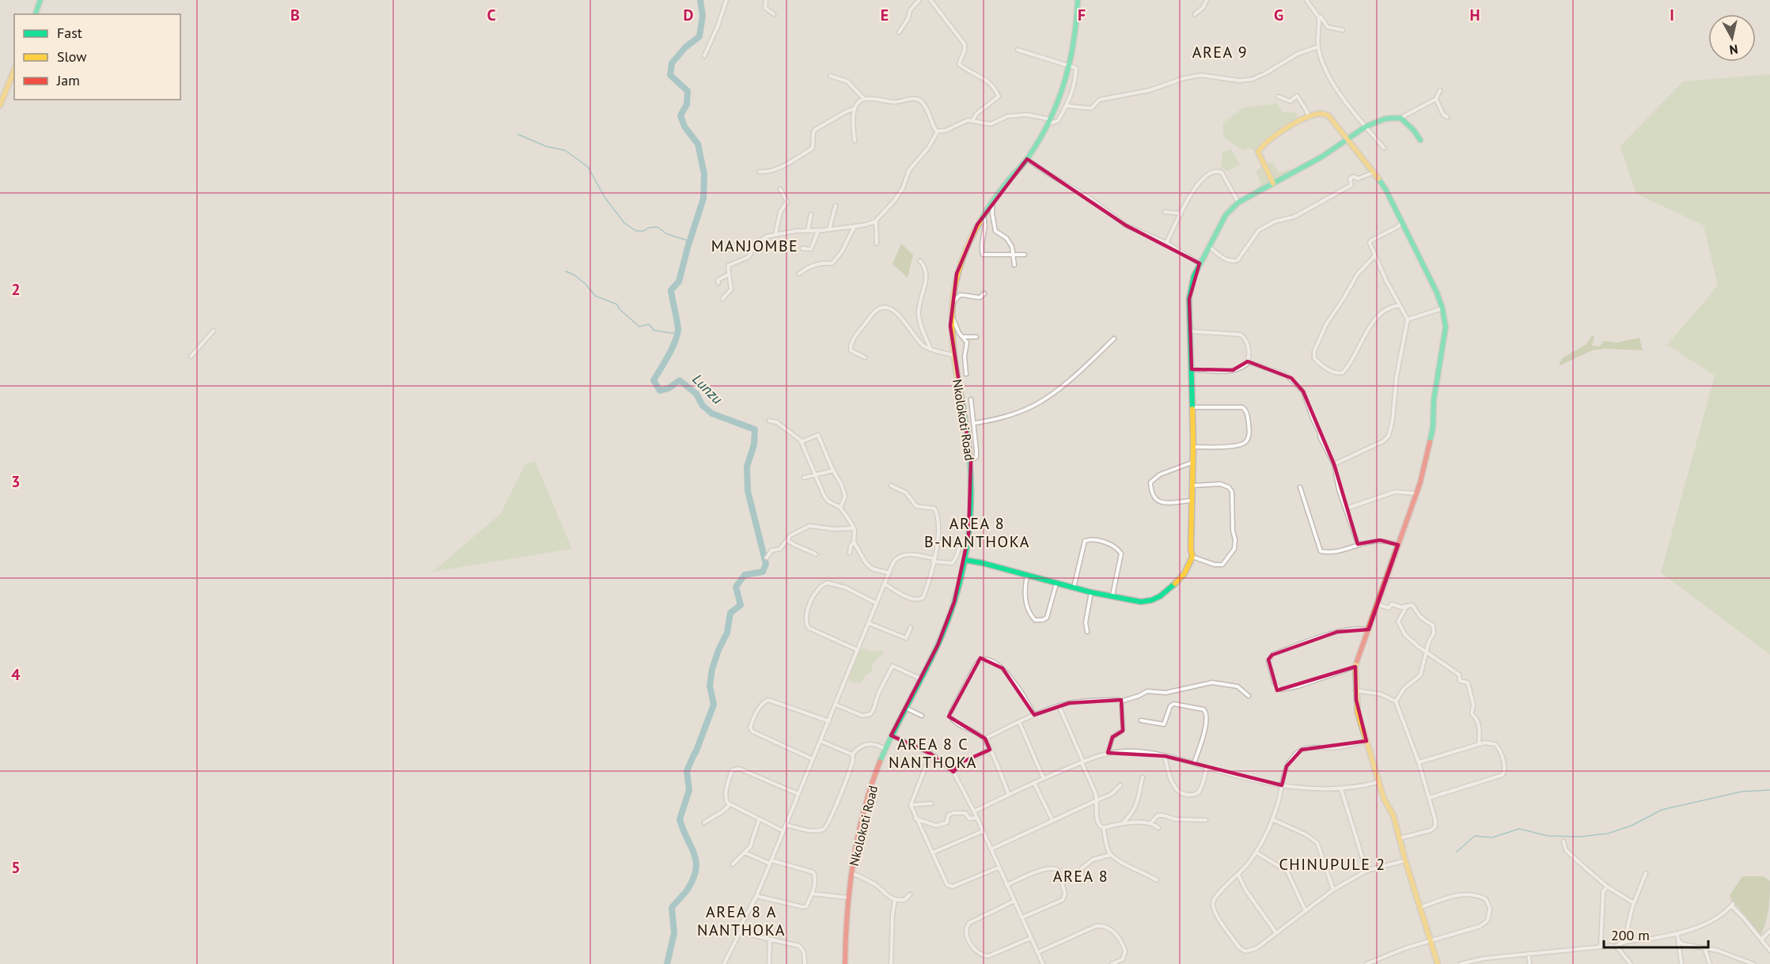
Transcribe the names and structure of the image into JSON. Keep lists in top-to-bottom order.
{
  "streets": {
    "main road": ["Nkolokoti Road"]
  },
  "districts": [
    "AREA 9",
    "MANJOMBE",
    "AREA 8 B-NANTHOKA",
    "AREA 8 C NANTHOKA",
    "CHINUPULE 2",
    "AREA 8",
    "AREA 8 A NANTHOKA"
  ],
  "water": ["Lunzu"],
  "legend": ["Fast", "Slow", "Jam"],
  "scale_bar": "200 m",
  "north": "bottom",
  "grid": {
    "columns": [
      "B",
      "C",
      "D",
      "E",
      "F",
      "G",
      "H",
      "I"
    ],
    "rows": [
      "2",
      "3",
      "4",
      "5"
    ]
  }
}
